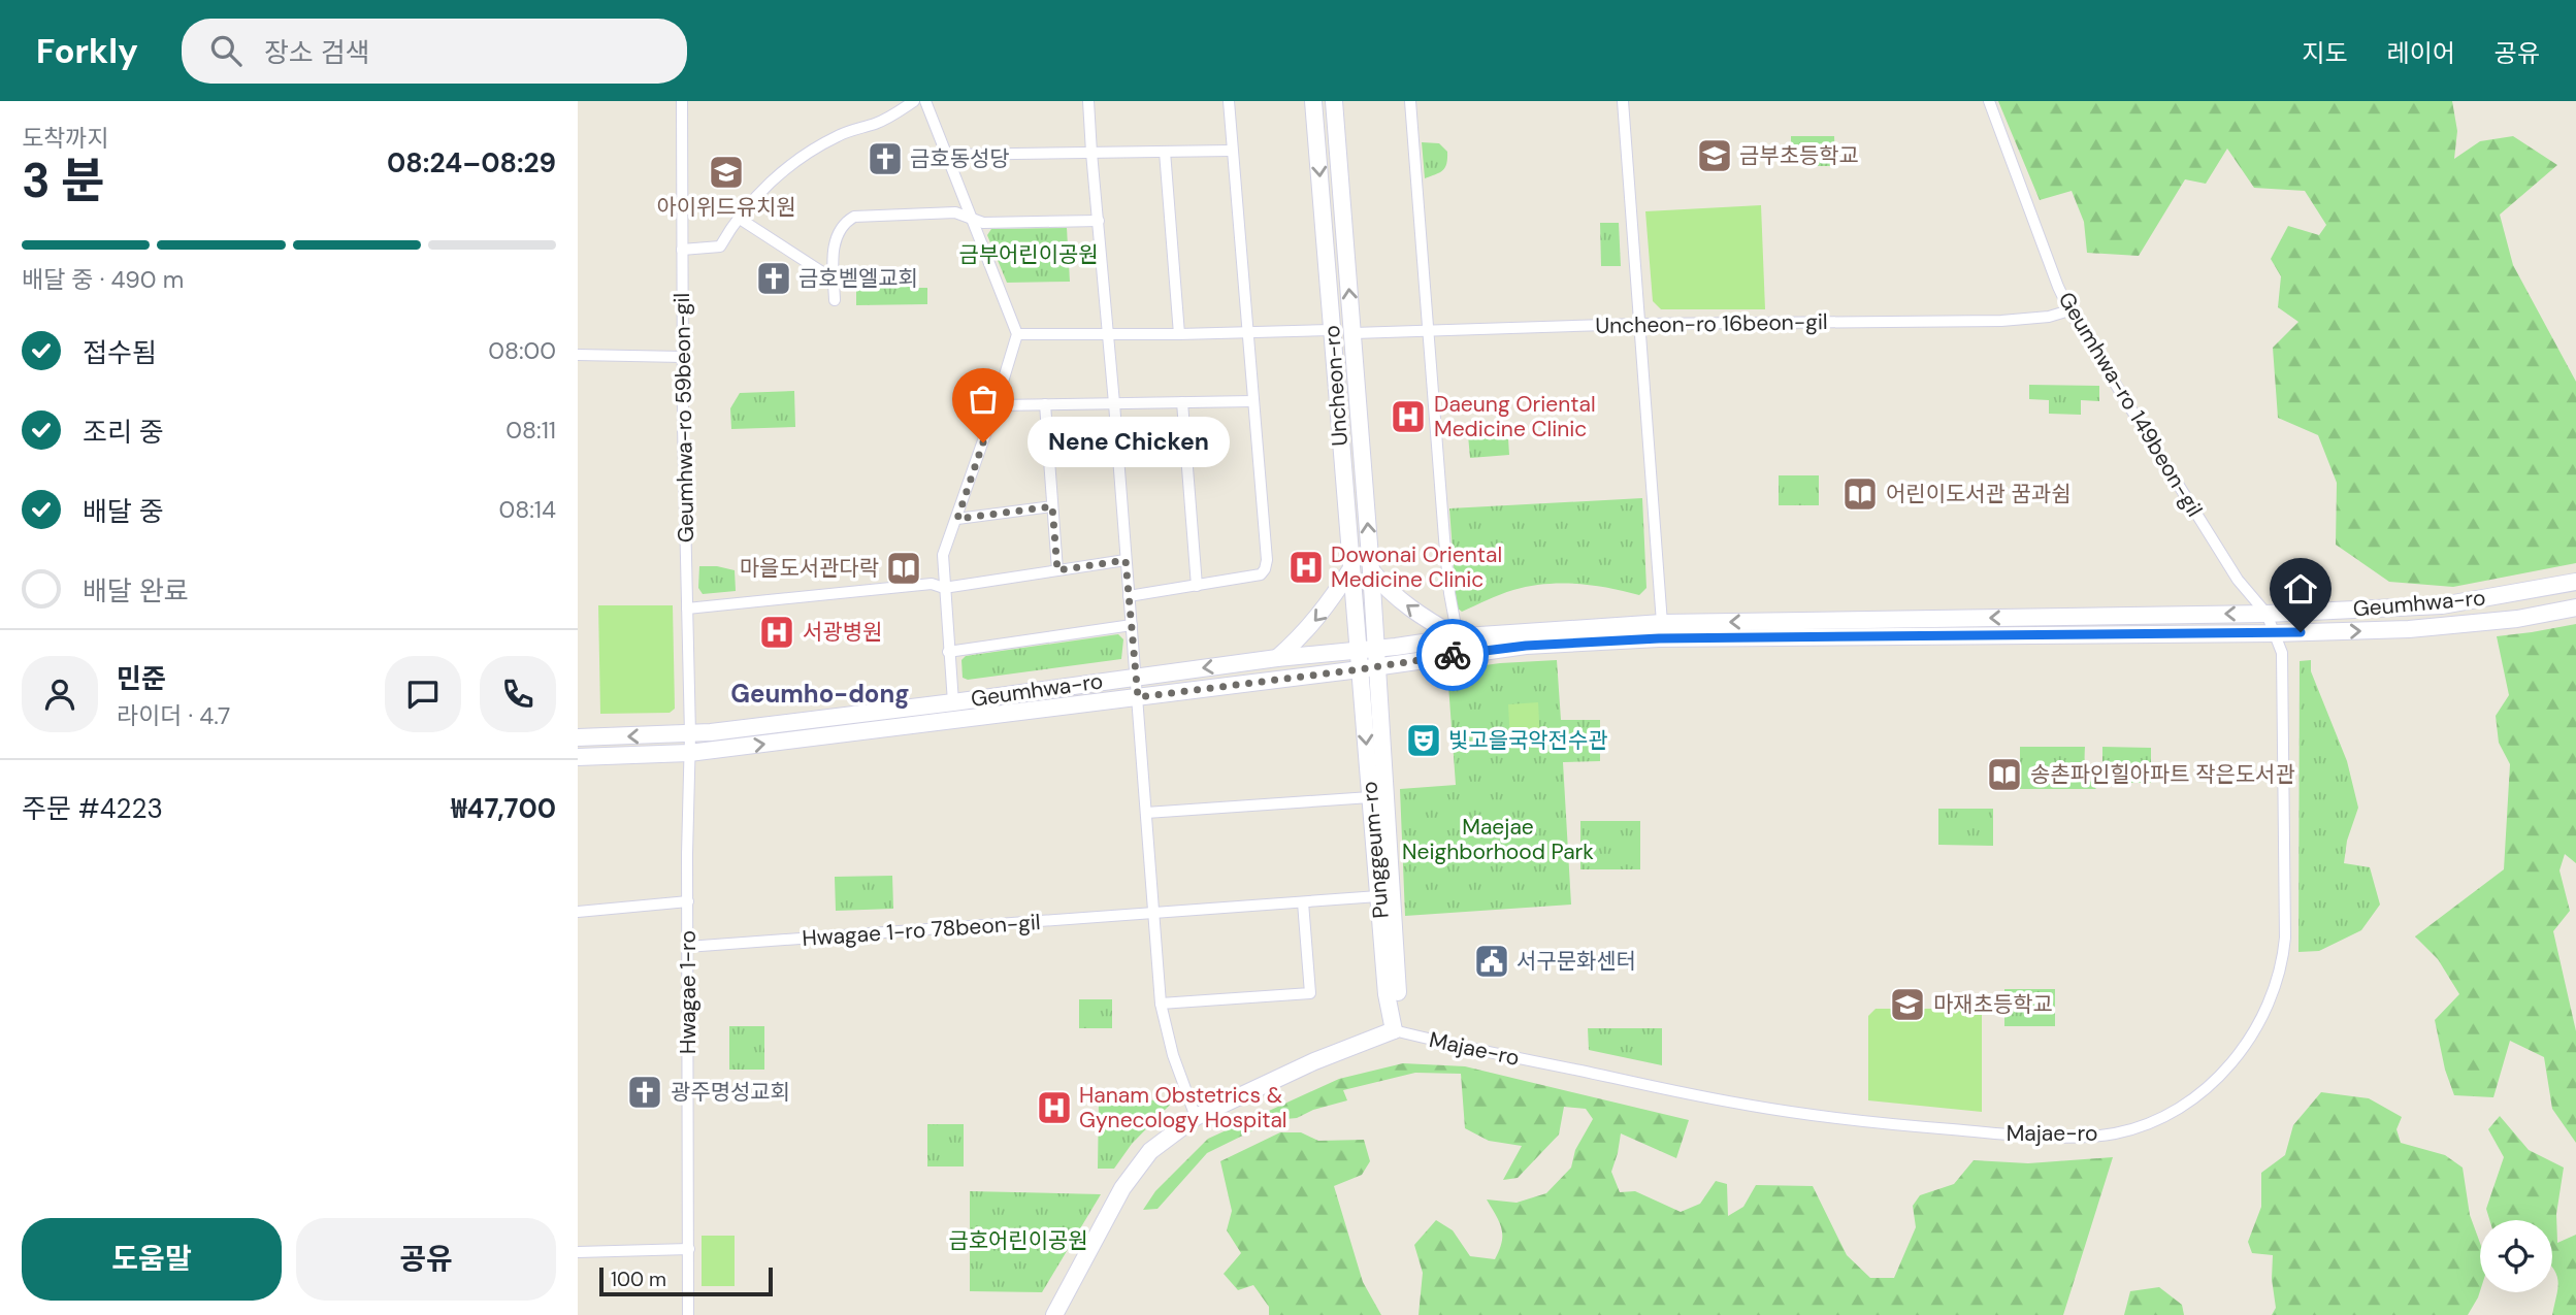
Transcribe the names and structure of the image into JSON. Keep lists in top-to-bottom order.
{
  "streets": {
    "main road": ["Uncheon-ro", "Geumhwa-ro", "Punggeum-ro"],
    "street": [
      "Uncheon-ro 16beon-gil",
      "Geumhwa-ro 149beon-gil",
      "Geumhwa-ro 59beon-gil",
      "Hwagae 1-ro 78beon-gil",
      "Hwagae 1-ro",
      "Majae-ro"
    ]
  },
  "crossings": [
    ["Uncheon-ro 16beon-gil", "Uncheon-ro"],
    ["Uncheon-ro 16beon-gil", "Geumhwa-ro 149beon-gil"],
    ["Uncheon-ro", "Geumhwa-ro"],
    ["Uncheon-ro", "Punggeum-ro"],
    ["Geumhwa-ro 149beon-gil", "Geumhwa-ro"],
    ["Geumhwa-ro 149beon-gil", "Majae-ro"],
    ["Geumhwa-ro 59beon-gil", "Geumhwa-ro"],
    ["Geumhwa-ro 59beon-gil", "Hwagae 1-ro"],
    ["Geumhwa-ro", "Punggeum-ro"],
    ["Geumhwa-ro", "Hwagae 1-ro"],
    ["Geumhwa-ro", "Majae-ro"],
    ["Punggeum-ro", "Hwagae 1-ro 78beon-gil"],
    ["Punggeum-ro", "Majae-ro"],
    ["Hwagae 1-ro 78beon-gil", "Hwagae 1-ro"]
  ],
  "districts": ["Geumho-dong"],
  "parks": ["금부어린이공원", "Maejae Neighborhood Park", "금호어린이공원"],
  "places": {
    "school or university": ["금부초등학교", "아이위드유치원", "마재초등학교"],
    "church": ["금호동성당", "금호벧엘교회", "광주명성교회"],
    "hospital": [
      "Daeung Oriental Medicine Clinic",
      "Dowonai Oriental Medicine Clinic",
      "서광병원",
      "Hanam Obstetrics & Gynecology Hospital"
    ],
    "other": ["Nene Chicken"],
    "library": ["어린이도서관 꿈과쉼", "마을도서관다락", "송촌파인힐아파트 작은도서관"],
    "theatre": ["빛고을국악전수관"],
    "public building": ["서구문화센터"]
  },
  "scale_bar": "100 m",
  "page": {
    "header": "Forkly",
    "search": "장소 검색",
    "nav": ["지도", "레이어", "공유"],
    "heading": ["3 분", "도착까지", "08:24–08:29"],
    "panel": [
      "민준",
      "라이더 · 4.7",
      "주문 #4223",
      "₩47,700"
    ],
    "bar": "배달 중 · 490 m",
    "list": [
      ["접수됨", "08:00"],
      ["조리 중", "08:11"],
      ["배달 중", "08:14"],
      "배달 완료"
    ],
    "bubble": "Nene Chicken",
    "buttons": ["도움말", "공유"],
    "scale": "100 m"
  }
}
